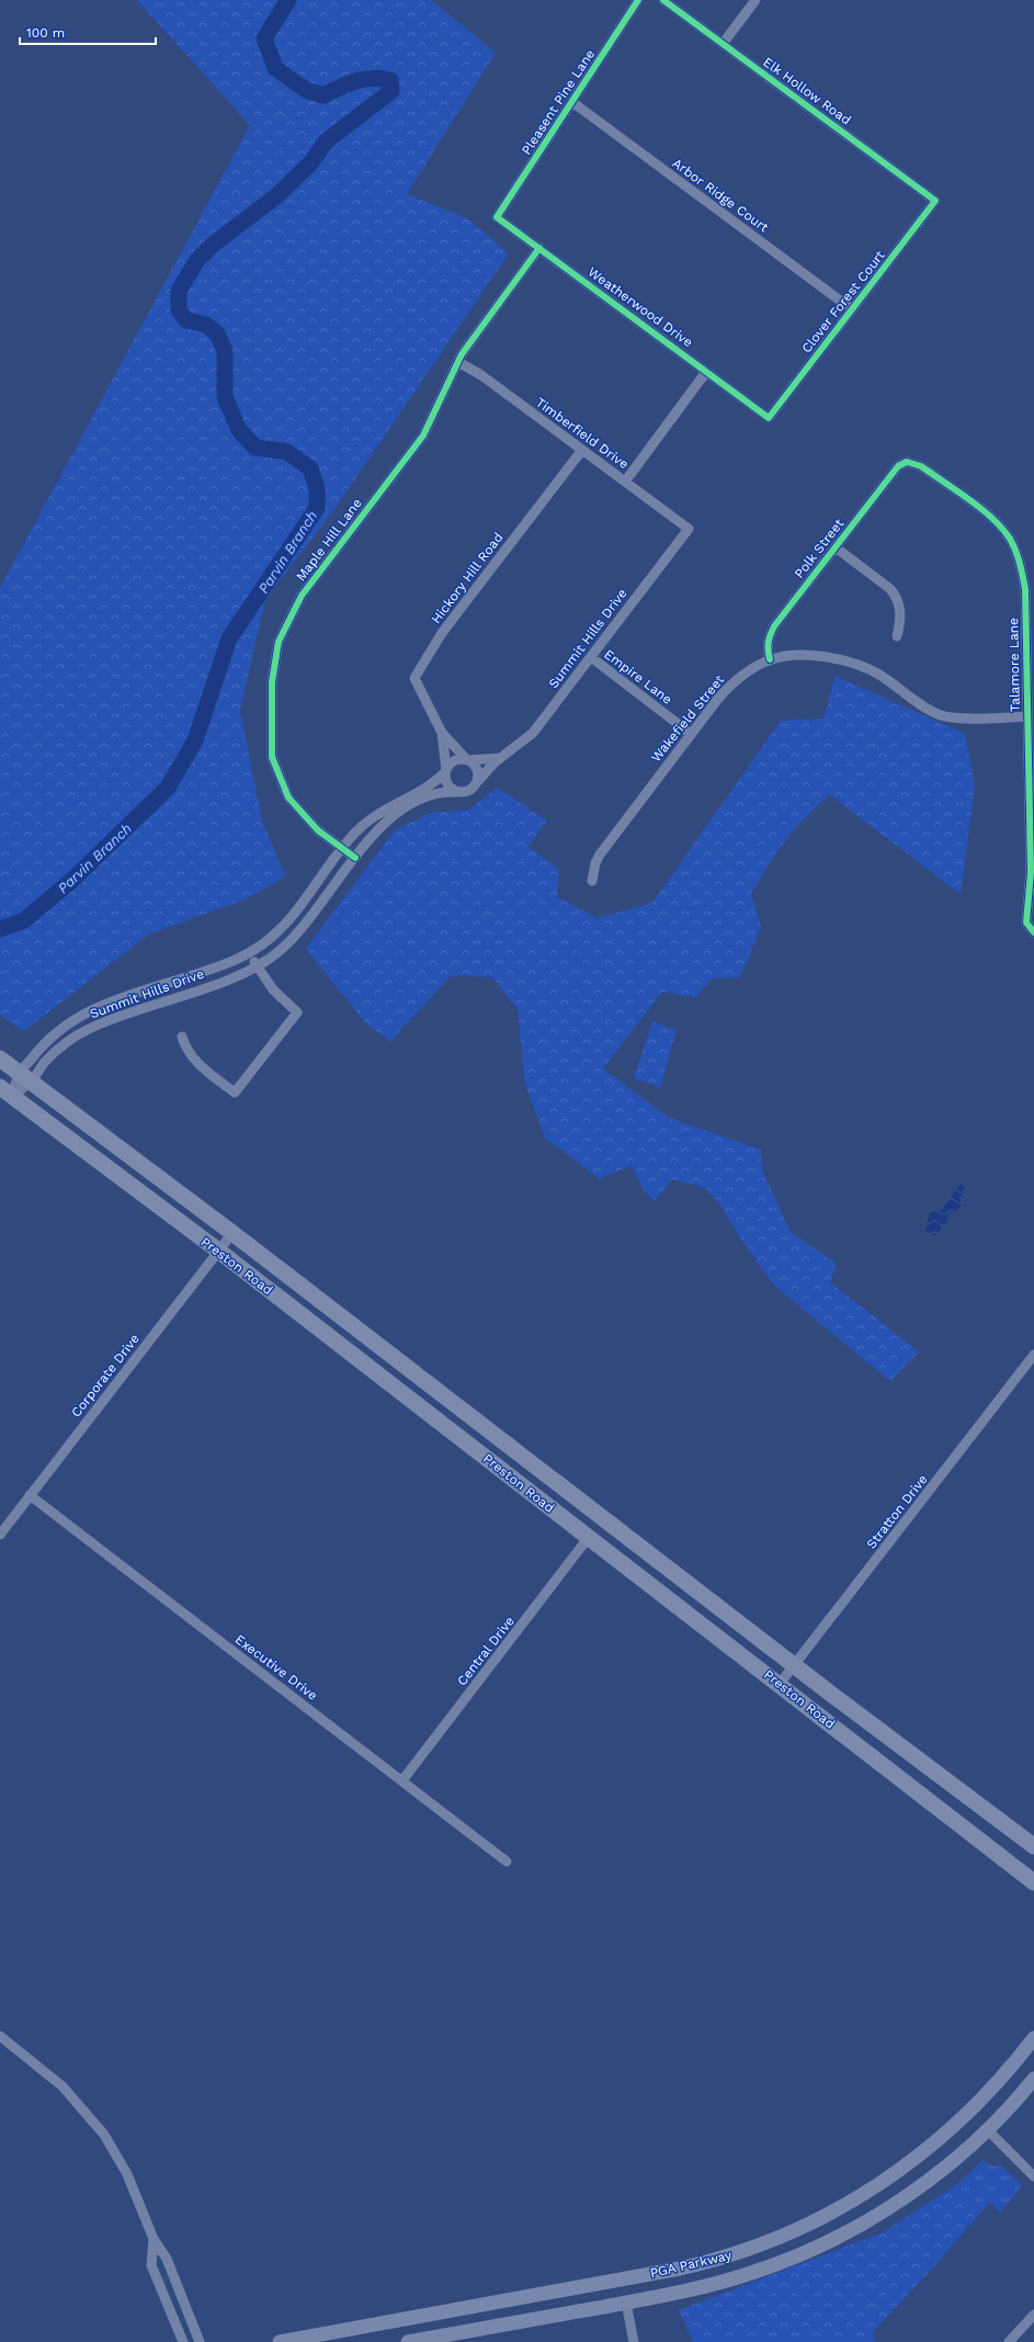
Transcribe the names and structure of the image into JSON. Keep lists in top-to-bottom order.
{
  "streets": {
    "main road": ["Preston Road", "PGA Parkway"],
    "street": [
      "Elk Hollow Road",
      "Pleasent Pine Lane",
      "Arbor Ridge Court",
      "Clover Forest Court",
      "Weatherwood Drive",
      "Timberfield Drive",
      "Maple Hill Lane",
      "Polk Street",
      "Hickory Hill Road",
      "Summit Hills Drive",
      "Talamore Lane",
      "Empire Lane",
      "Wakefield Street",
      "Corporate Drive",
      "Stratton Drive",
      "Central Drive",
      "Executive Drive"
    ]
  },
  "crossings": [
    ["Elk Hollow Road", "Clover Forest Court"],
    ["Pleasent Pine Lane", "Arbor Ridge Court"],
    ["Pleasent Pine Lane", "Weatherwood Drive"],
    ["Arbor Ridge Court", "Clover Forest Court"],
    ["Clover Forest Court", "Weatherwood Drive"],
    ["Weatherwood Drive", "Maple Hill Lane"],
    ["Timberfield Drive", "Maple Hill Lane"],
    ["Timberfield Drive", "Hickory Hill Road"],
    ["Timberfield Drive", "Summit Hills Drive"],
    ["Maple Hill Lane", "Summit Hills Drive"],
    ["Polk Street", "Talamore Lane"],
    ["Polk Street", "Wakefield Street"],
    ["Hickory Hill Road", "Summit Hills Drive"],
    ["Summit Hills Drive", "Empire Lane"],
    ["Summit Hills Drive", "Preston Road"],
    ["Talamore Lane", "Wakefield Street"],
    ["Empire Lane", "Wakefield Street"],
    ["Preston Road", "Corporate Drive"],
    ["Preston Road", "Stratton Drive"],
    ["Preston Road", "Central Drive"],
    ["Corporate Drive", "Executive Drive"],
    ["Central Drive", "Executive Drive"]
  ],
  "water": ["Parvin Branch"],
  "scale_bar": "100 m"
}
